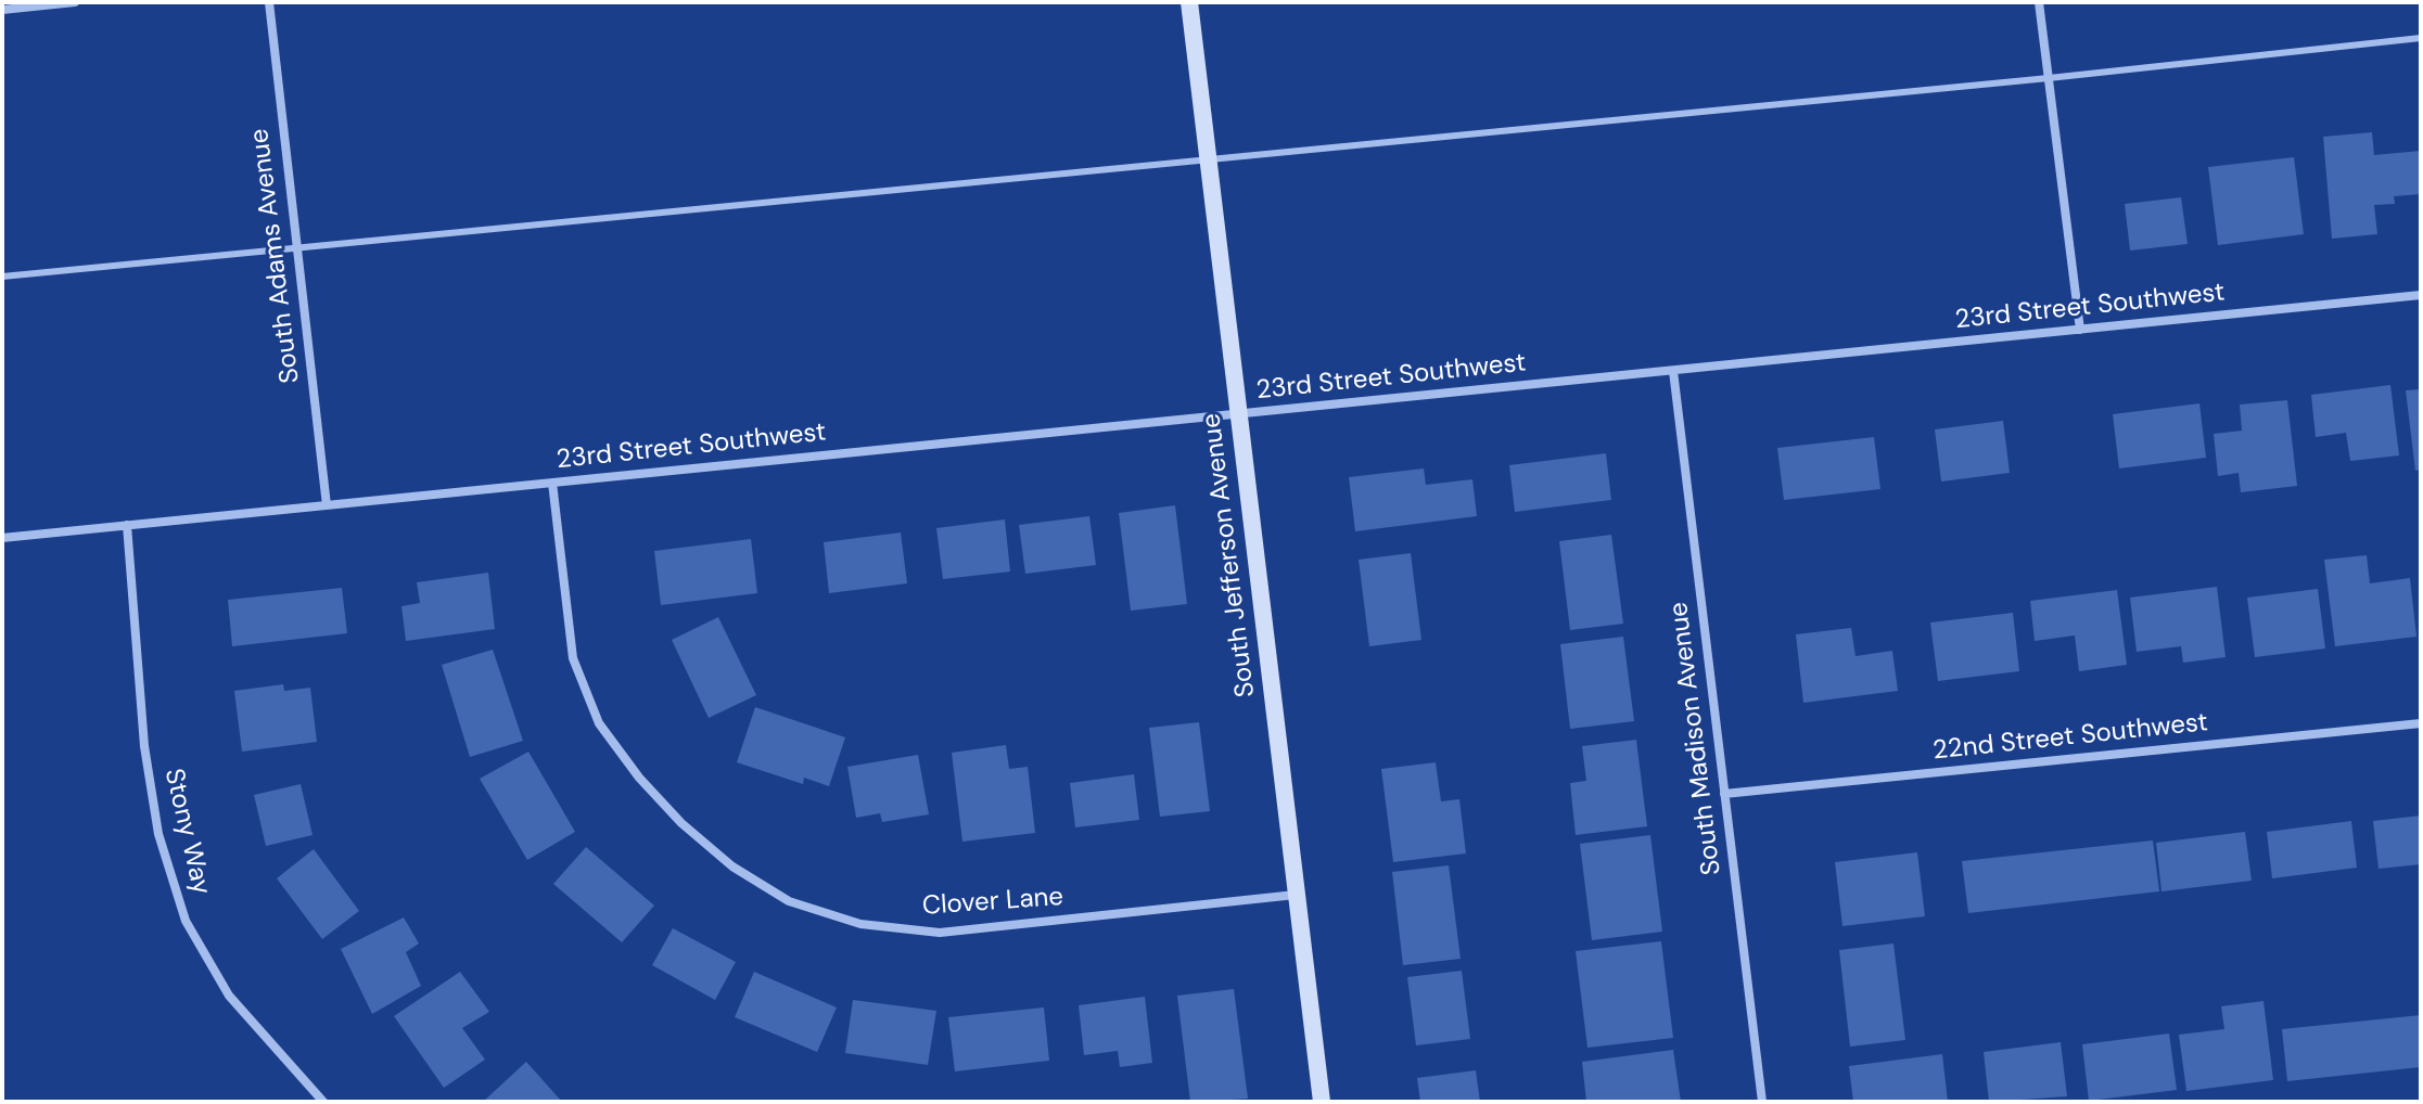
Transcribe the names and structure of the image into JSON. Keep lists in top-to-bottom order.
{
  "streets": {
    "street": [
      "South Adams Avenue",
      "23rd Street Southwest",
      "South Jefferson Avenue",
      "22nd Street Southwest",
      "South Madison Avenue",
      "Stony Way",
      "Clover Lane"
    ]
  },
  "crossings": [
    ["South Adams Avenue", "23rd Street Southwest"],
    ["23rd Street Southwest", "South Jefferson Avenue"],
    ["23rd Street Southwest", "South Madison Avenue"],
    ["23rd Street Southwest", "Stony Way"],
    ["23rd Street Southwest", "Clover Lane"],
    ["South Jefferson Avenue", "Clover Lane"],
    ["22nd Street Southwest", "South Madison Avenue"]
  ]
}
